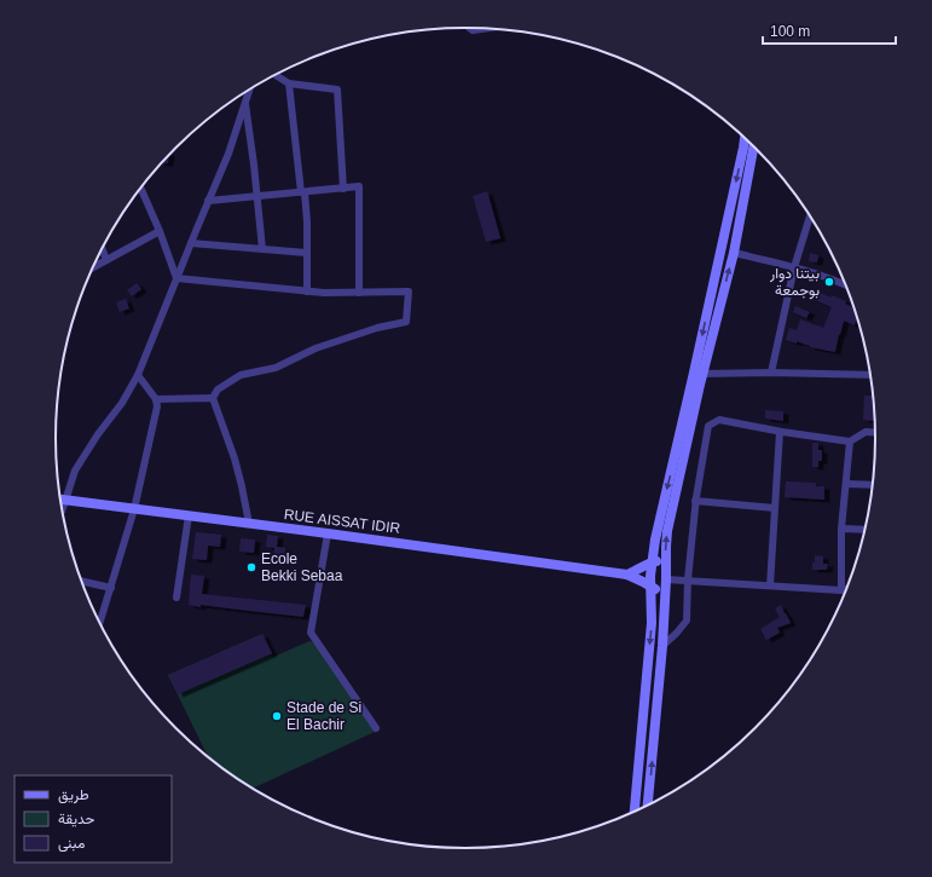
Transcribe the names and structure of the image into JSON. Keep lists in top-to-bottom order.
{
  "streets": {
    "main road": ["RUE AISSAT IDIR"]
  },
  "places": ["بيتنا دوار بوجمعة", "Ecole Bekki Sebaa", "Stade de Si El Bachir"],
  "legend": ["طريق", "حديقة", "مبنى"],
  "scale_bar": "100 m"
}
